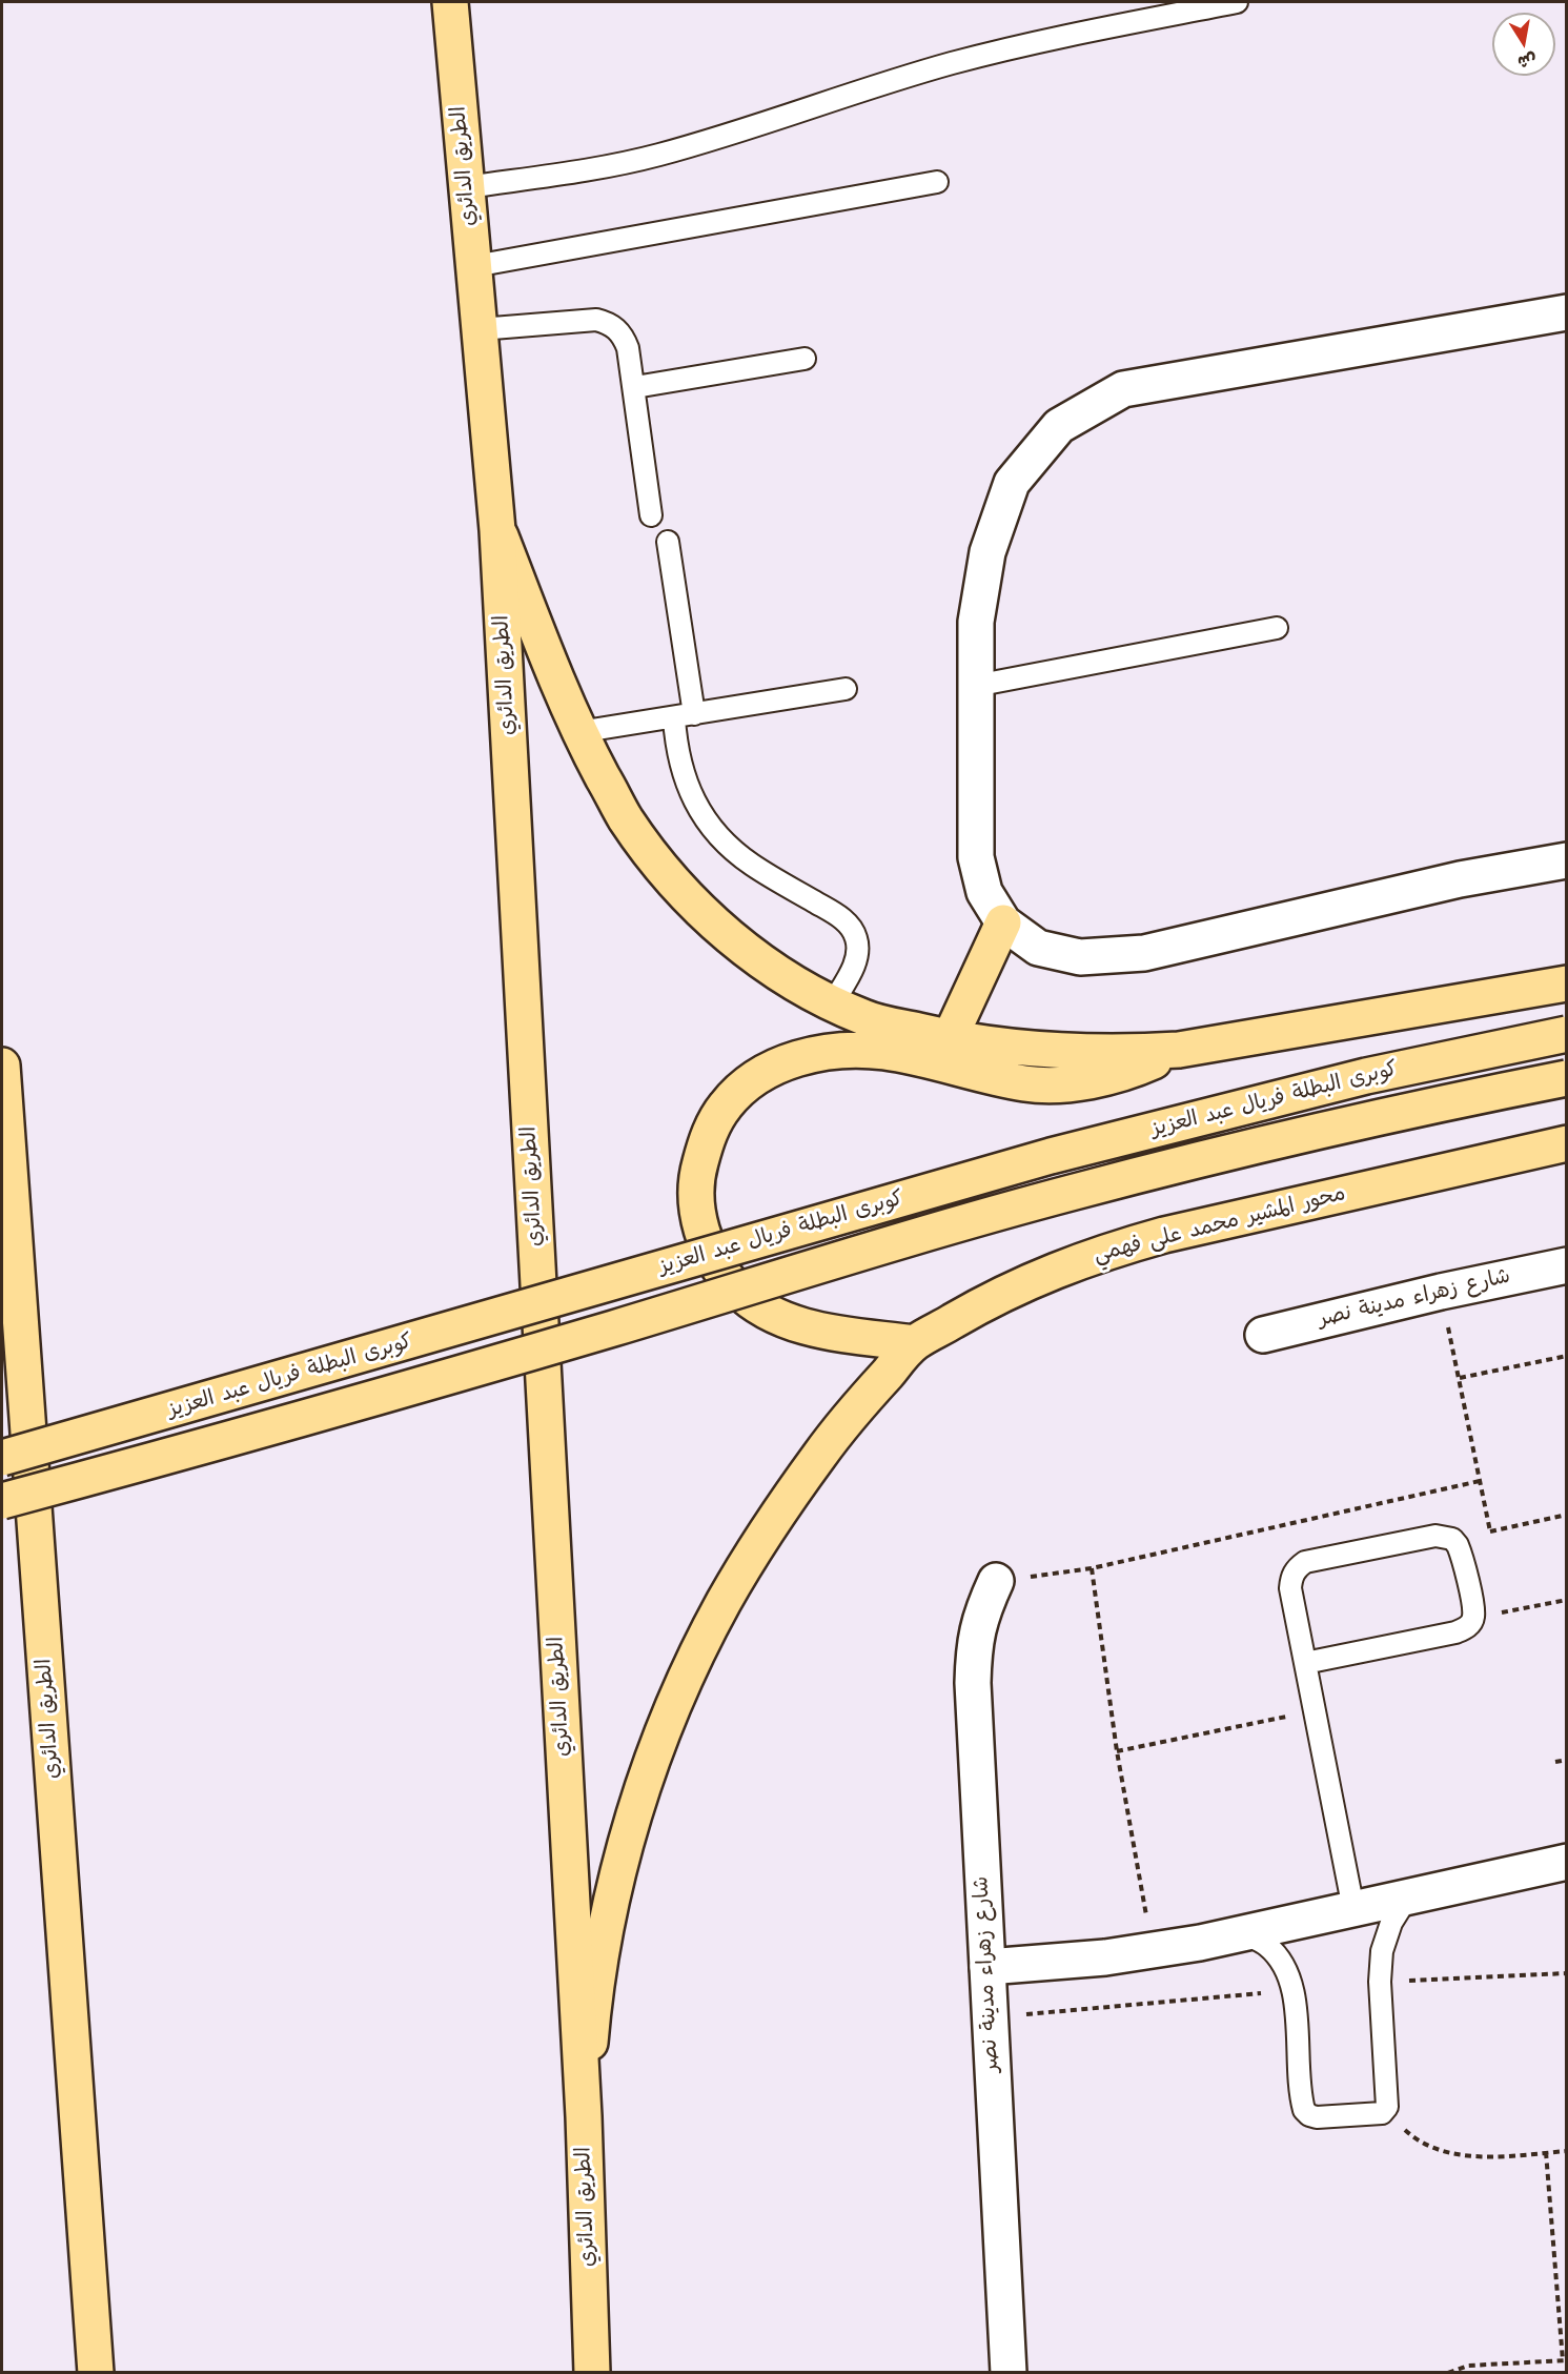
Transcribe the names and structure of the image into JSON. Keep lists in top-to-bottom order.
{
  "streets": {
    "main road": ["الطريق الدائري", "كوبرى البطلة فريال عبد العزيز", "محور المشير محمد على فهمي"],
    "street": ["شارع زهراء مدينة نصر"]
  },
  "crossings": [
    ["الطريق الدائري", "محور المشير محمد على فهمي"]
  ],
  "north": "bottom"
}
